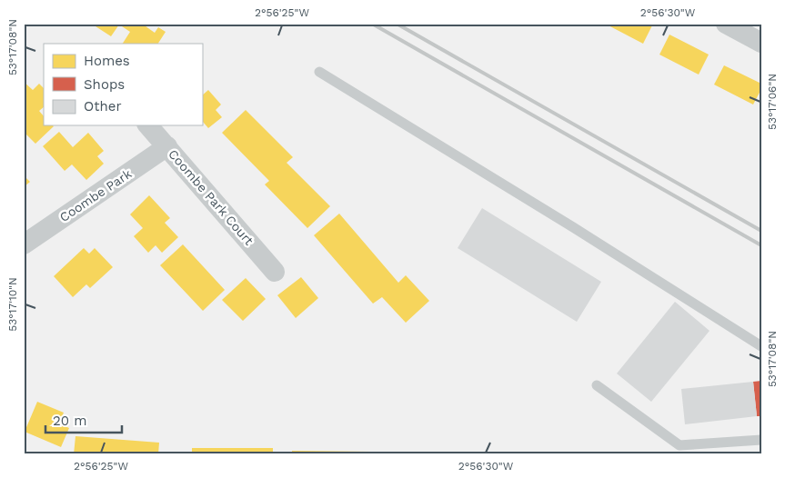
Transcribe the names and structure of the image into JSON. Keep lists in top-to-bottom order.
{
  "streets": {
    "street": ["Coombe Park", "Coombe Park Court"]
  },
  "crossings": [
    ["Coombe Park", "Coombe Park Court"]
  ],
  "legend": ["Homes", "Shops", "Other"],
  "scale_bar": "20 m",
  "coordinates": [
    "2°56'25\"W",
    "2°56'30\"W",
    "53°17'08\"N",
    "53°17'06\"N",
    "53°17'10\"N"
  ]
}
